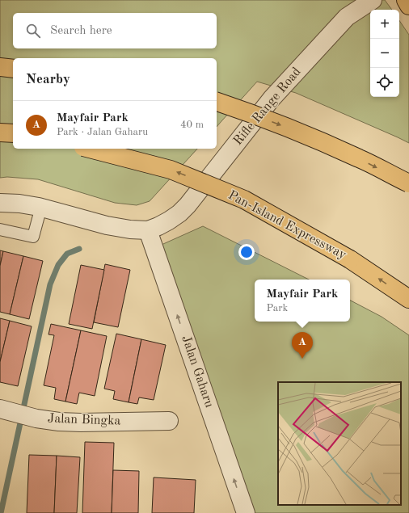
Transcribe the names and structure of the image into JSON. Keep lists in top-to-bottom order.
{
  "streets": {
    "highway": ["Pan-Island Expressway"],
    "street": ["Rifle Range Road", "Jalan Gaharu", "Jalan Bingka"]
  },
  "crossings": [
    ["Rifle Range Road", "Jalan Gaharu"]
  ],
  "one_way": ["Jalan Gaharu"],
  "page": {
    "map_buttons": ["+", "−"],
    "search": "Search here",
    "heading": "Nearby",
    "list": [
      {
        "mark": "A",
        "name": "Mayfair Park",
        "note": "Park · Jalan Gaharu",
        "value": "40 m"
      }
    ],
    "popup": ["Mayfair Park", "Park"],
    "pins": "A"
  }
}
